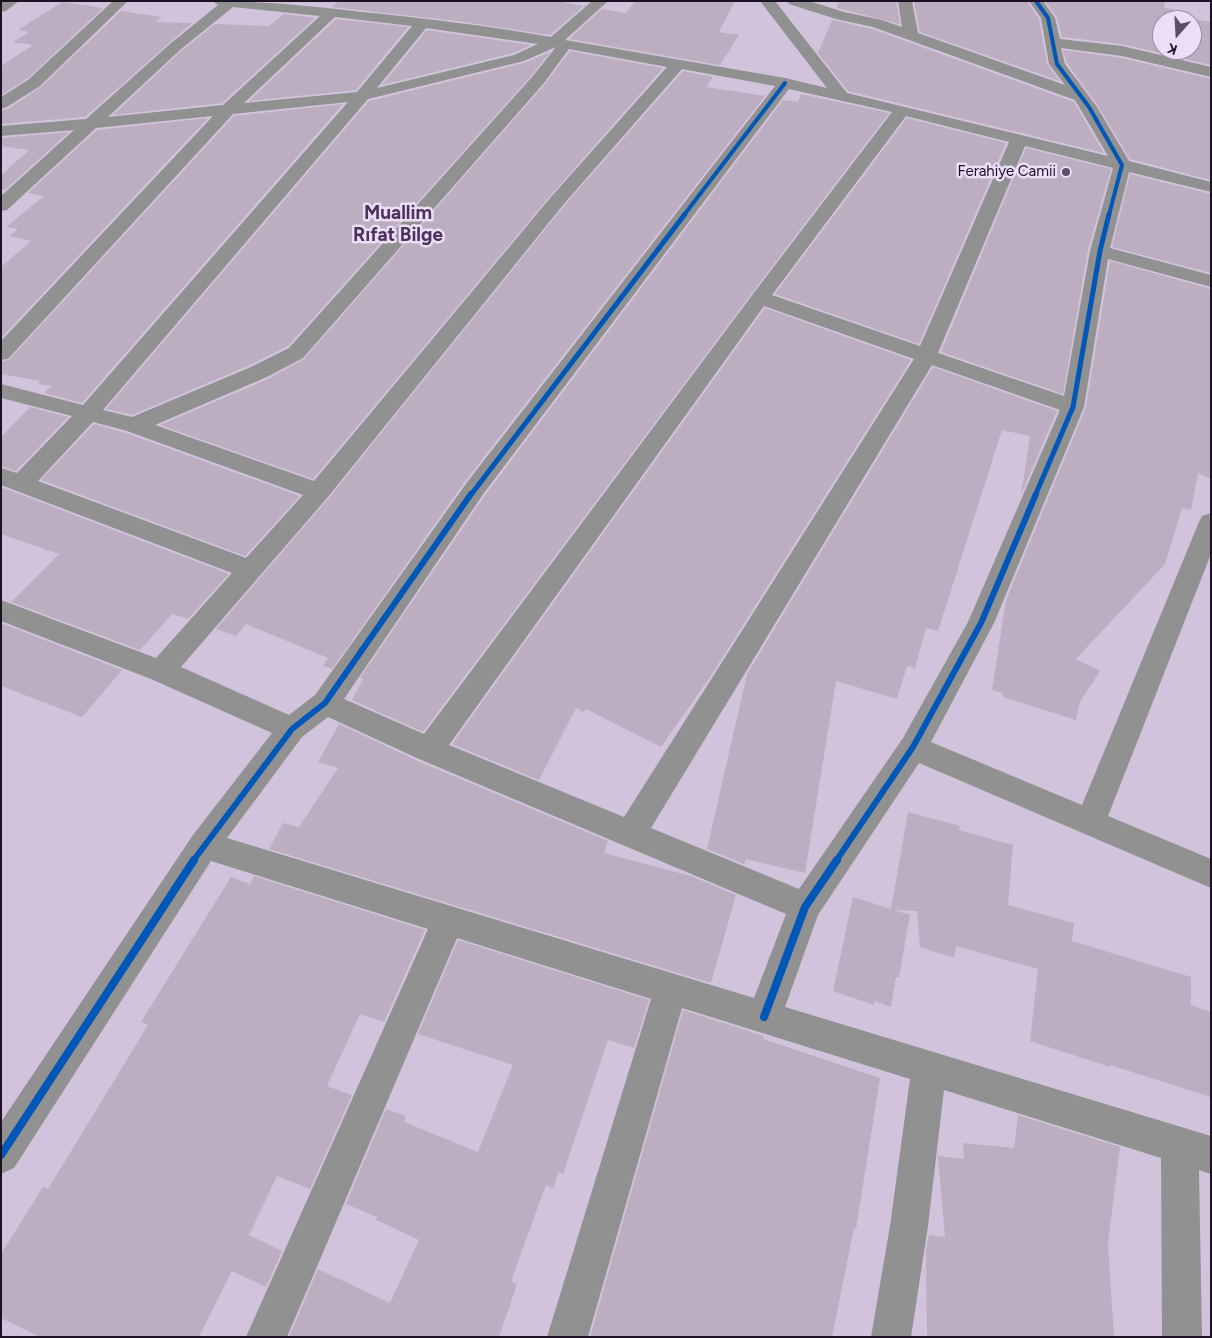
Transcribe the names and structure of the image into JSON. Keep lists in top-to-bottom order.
{
  "districts": ["Muallim Rıfat Bilge"],
  "places": ["Ferahiye Camii"],
  "north": "bottom"
}
